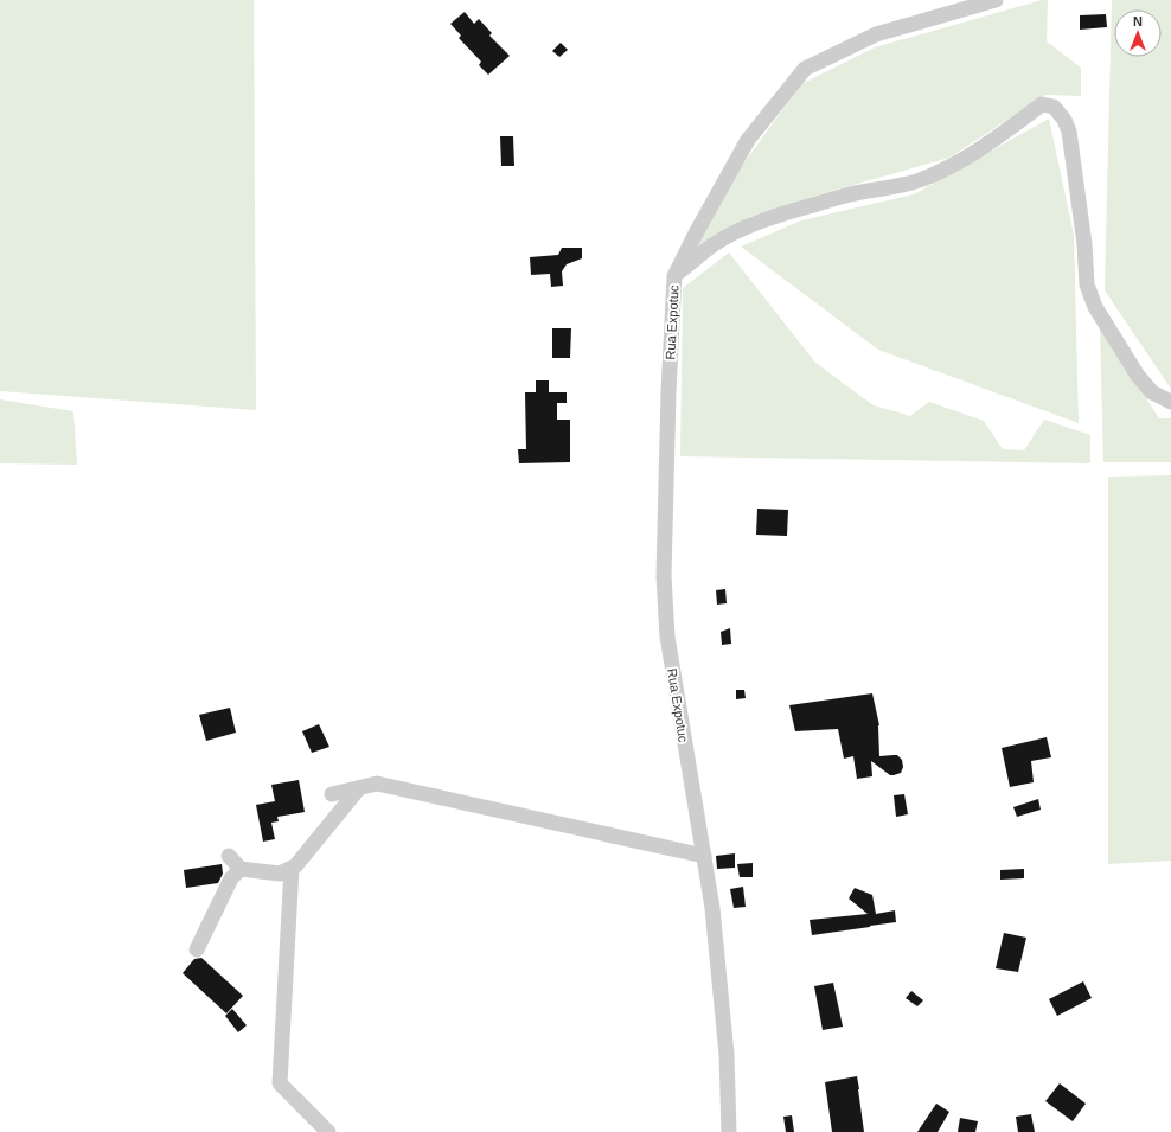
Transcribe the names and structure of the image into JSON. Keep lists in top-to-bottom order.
{
  "streets": {
    "street": ["Rua Expotuc"]
  },
  "north": "top"
}
